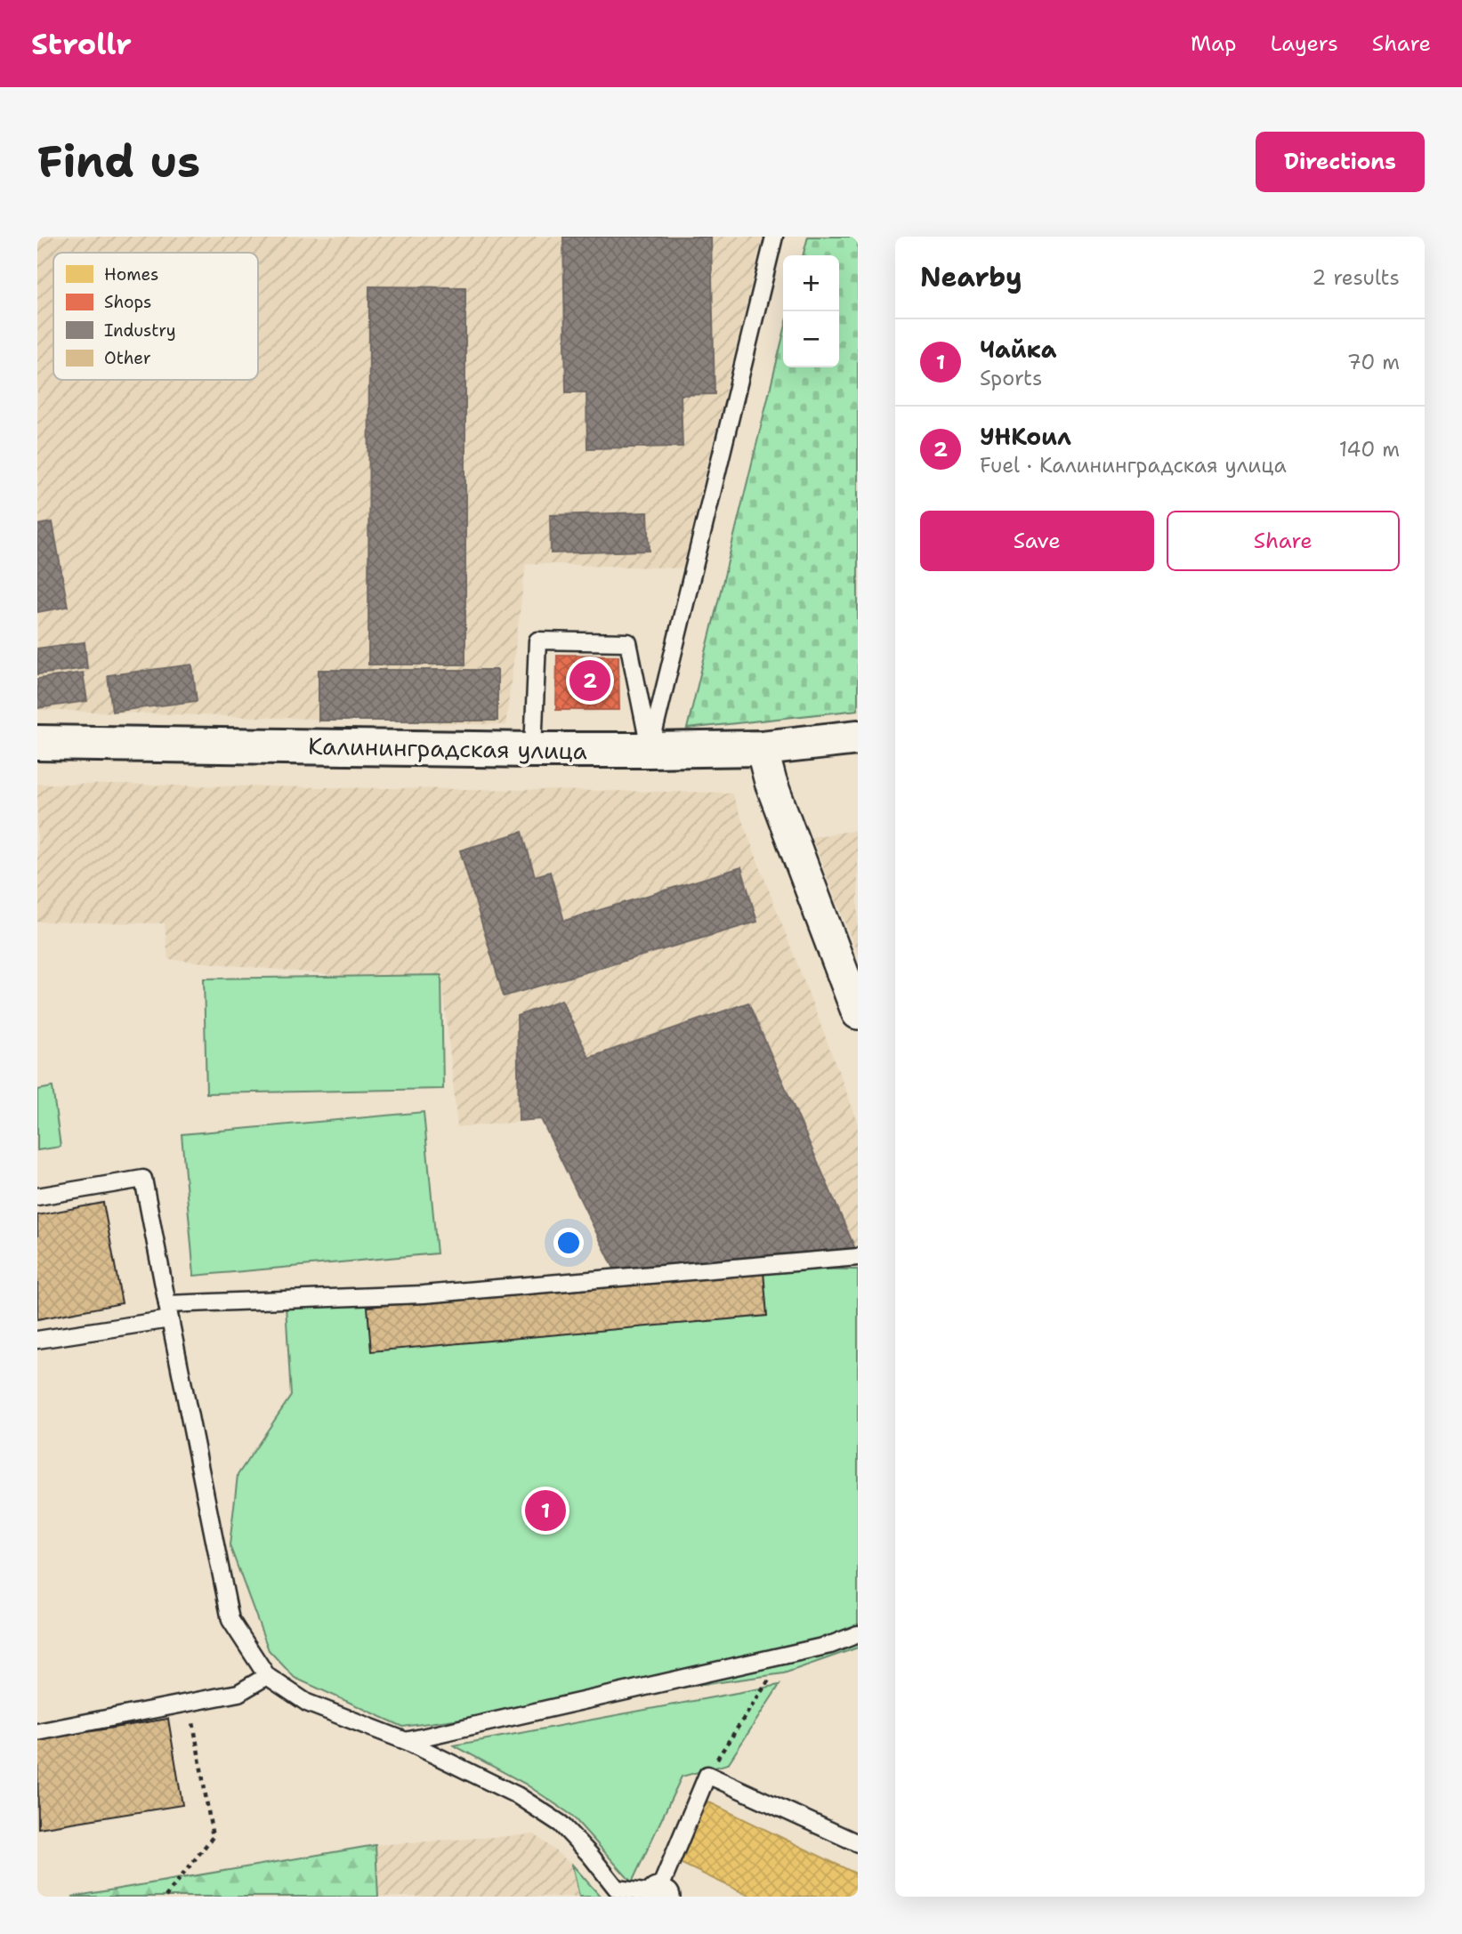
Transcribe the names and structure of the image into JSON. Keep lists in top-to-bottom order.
{
  "streets": {
    "street": ["Калининградская улица"]
  },
  "legend": [
    "Homes",
    "Shops",
    "Industry",
    "Other"
  ],
  "page": {
    "header": "Strollr",
    "nav": ["Map", "Layers", "Share"],
    "buttons": [
      "Directions",
      ["Save", "Share"]
    ],
    "title": "Find us",
    "heading": ["Nearby", "2 results"],
    "map_buttons": ["+", "−"],
    "list": [
      {
        "mark": "1",
        "name": "Чайка",
        "note": "Sports",
        "value": "70 m"
      },
      {
        "mark": "2",
        "name": "УНКоил",
        "note": "Fuel · Калининградская улица",
        "value": "140 m"
      }
    ],
    "pins": ["2", "1"]
  }
}
